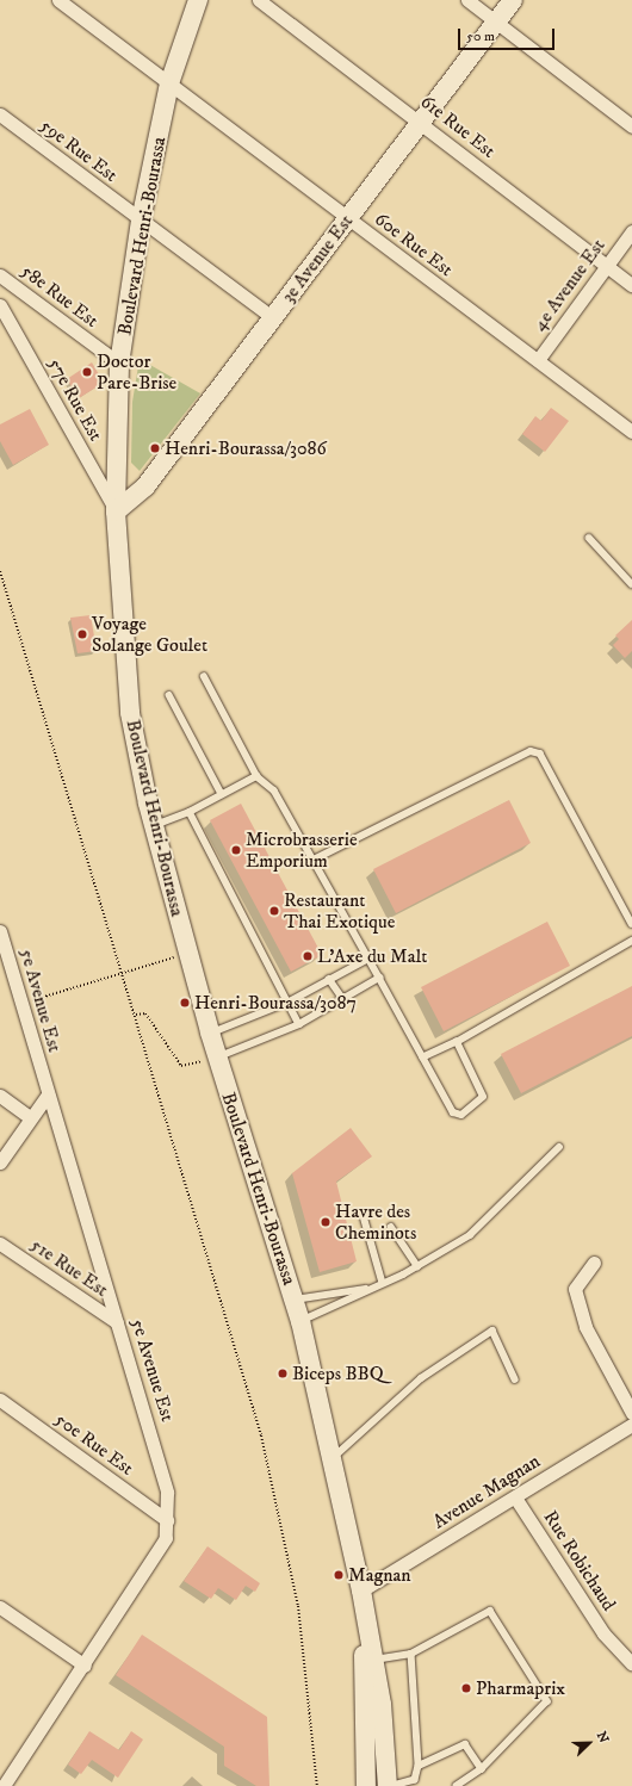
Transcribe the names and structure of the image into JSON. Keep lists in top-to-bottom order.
{
  "streets": {
    "main road": ["Boulevard Henri-Bourassa", "3e Avenue Est"],
    "street": [
      "61e Rue Est",
      "59e Rue Est",
      "60e Rue Est",
      "4e Avenue Est",
      "58e Rue Est",
      "57e Rue Est",
      "5e Avenue Est",
      "51e Rue Est",
      "50e Rue Est",
      "Avenue Magnan",
      "Rue Robichaud"
    ]
  },
  "crossings": [
    ["61e Rue Est", "3e Avenue Est"],
    ["61e Rue Est", "4e Avenue Est"],
    ["59e Rue Est", "Boulevard Henri-Bourassa"],
    ["59e Rue Est", "3e Avenue Est"],
    ["Boulevard Henri-Bourassa", "60e Rue Est"],
    ["Boulevard Henri-Bourassa", "3e Avenue Est"],
    ["Boulevard Henri-Bourassa", "58e Rue Est"],
    ["Boulevard Henri-Bourassa", "57e Rue Est"],
    ["Boulevard Henri-Bourassa", "Avenue Magnan"],
    ["60e Rue Est", "3e Avenue Est"],
    ["60e Rue Est", "4e Avenue Est"],
    ["3e Avenue Est", "57e Rue Est"],
    ["5e Avenue Est", "51e Rue Est"],
    ["5e Avenue Est", "50e Rue Est"],
    ["Avenue Magnan", "Rue Robichaud"]
  ],
  "places": [
    "Doctor Pare-Brise",
    "Henri-Bourassa/3086",
    "Voyage Solange Goulet",
    "Microbrasserie Emporium",
    "Restaurant Thai Exotique",
    "L'Axe du Malt",
    "Henri-Bourassa/3087",
    "Havre des Cheminots",
    "Biceps BBQ",
    "Magnan",
    "Pharmaprix"
  ],
  "scale_bar": "50 m",
  "north": "top right"
}
